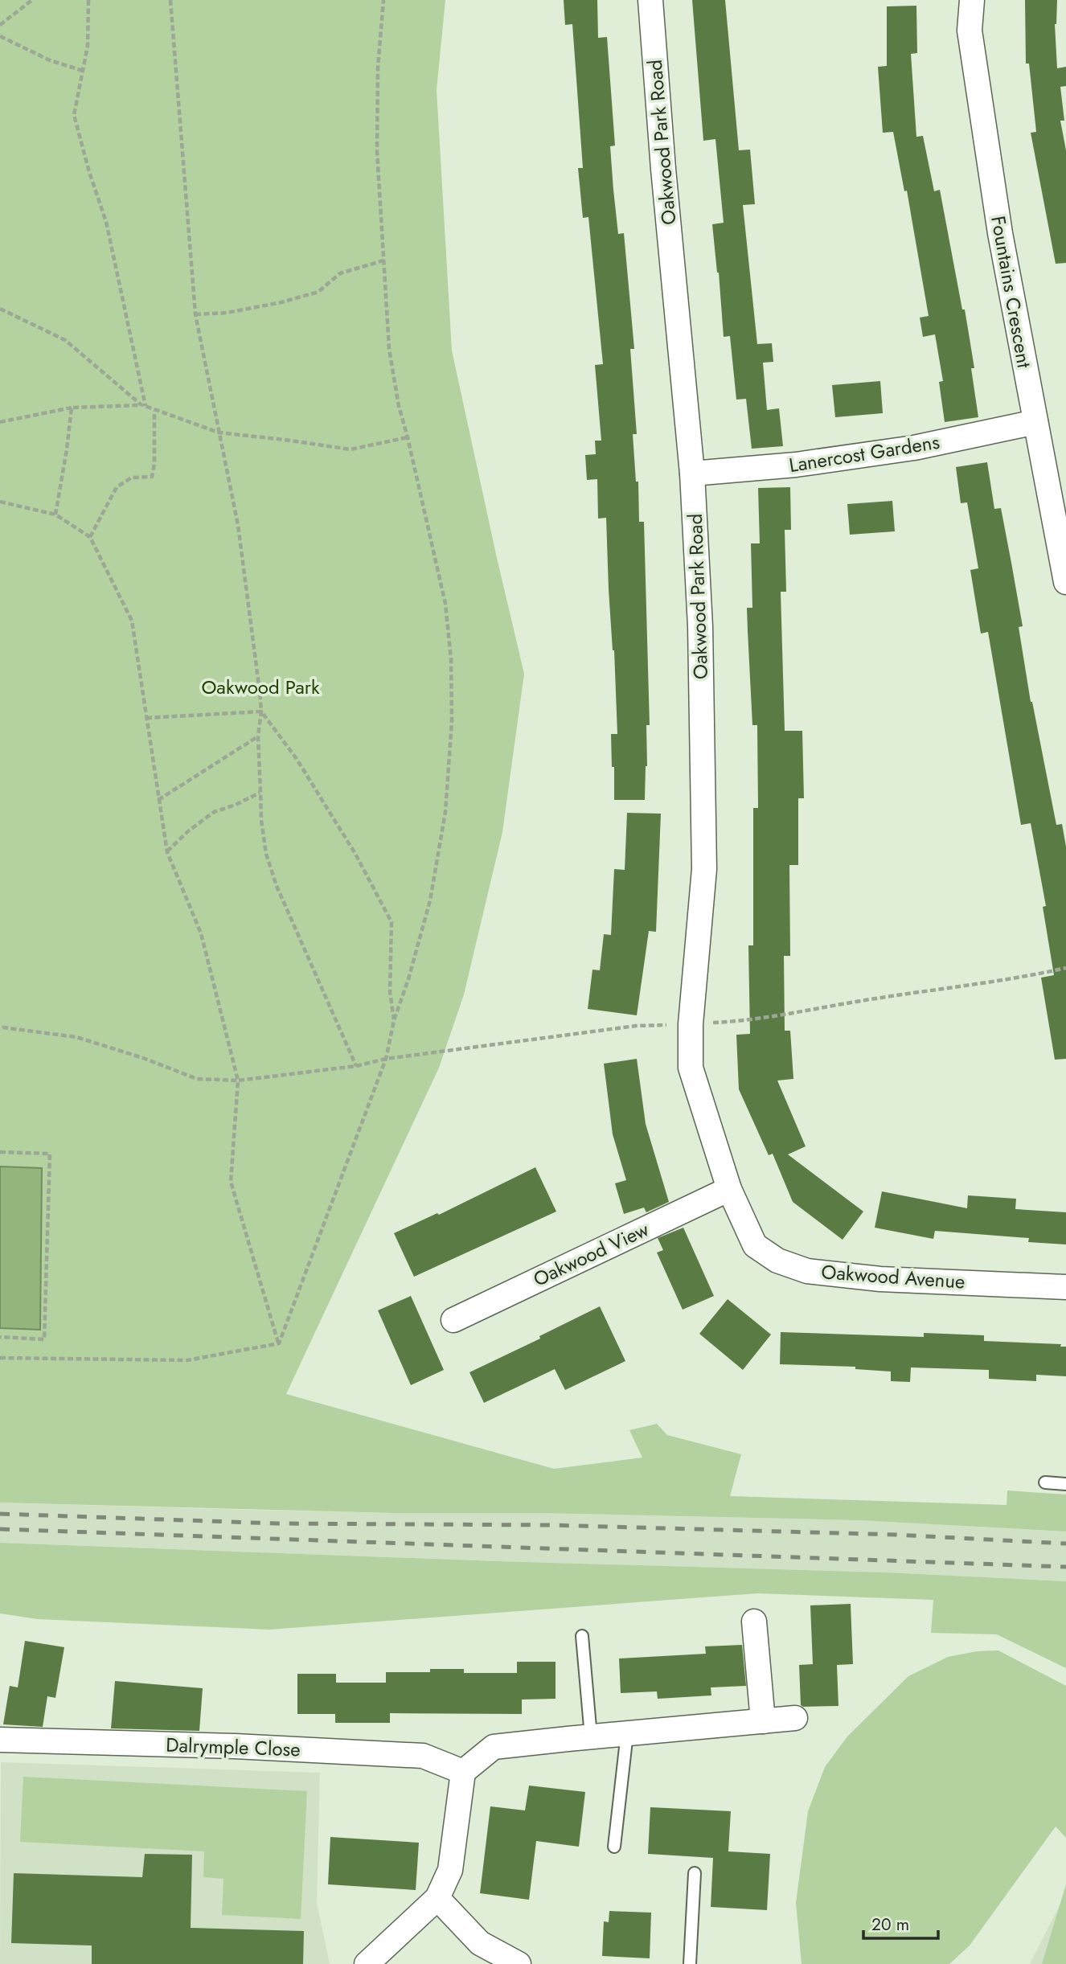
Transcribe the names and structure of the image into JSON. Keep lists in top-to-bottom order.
{
  "streets": {
    "street": [
      "Oakwood Park Road",
      "Fountains Crescent",
      "Lanercost Gardens",
      "Oakwood View",
      "Oakwood Avenue",
      "Dalrymple Close"
    ]
  },
  "crossings": [
    ["Oakwood Park Road", "Lanercost Gardens"],
    ["Oakwood Park Road", "Oakwood View"],
    ["Oakwood Park Road", "Oakwood Avenue"],
    ["Fountains Crescent", "Lanercost Gardens"],
    ["Oakwood View", "Oakwood Avenue"]
  ],
  "parks": ["Oakwood Park"],
  "scale_bar": "20 m"
}
